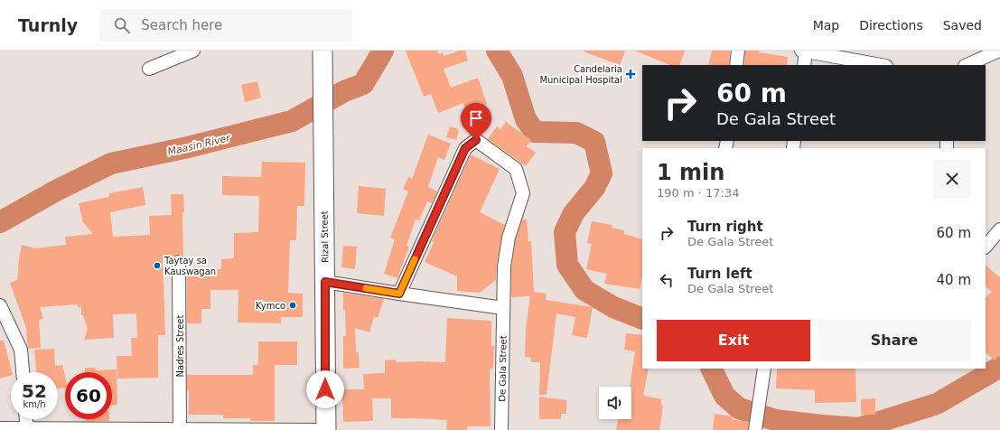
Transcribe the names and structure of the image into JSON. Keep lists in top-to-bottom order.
{
  "streets": {
    "main road": ["Rizal Street"],
    "street": ["Nadres Street", "De Gala Street"]
  },
  "water": ["Maasin River"],
  "places": {
    "health": ["Candelaria Municipal Hospital"],
    "other": ["Taytay sa Kauswagan", "Kymco"]
  },
  "page": {
    "header": "Turnly",
    "search": "Search here",
    "nav": ["Map", "Directions", "Saved"],
    "turn": ["60 m", "De Gala Street"],
    "heading": ["1 min", "190 m · 17:34"],
    "list": [
      {
        "name": "Turn right",
        "note": "De Gala Street",
        "value": "60 m"
      },
      {
        "name": "Turn left",
        "note": "De Gala Street",
        "value": "40 m"
      }
    ],
    "buttons": ["Exit", "Share"],
    "speed": "52 km/h",
    "limit": "60"
  }
}
